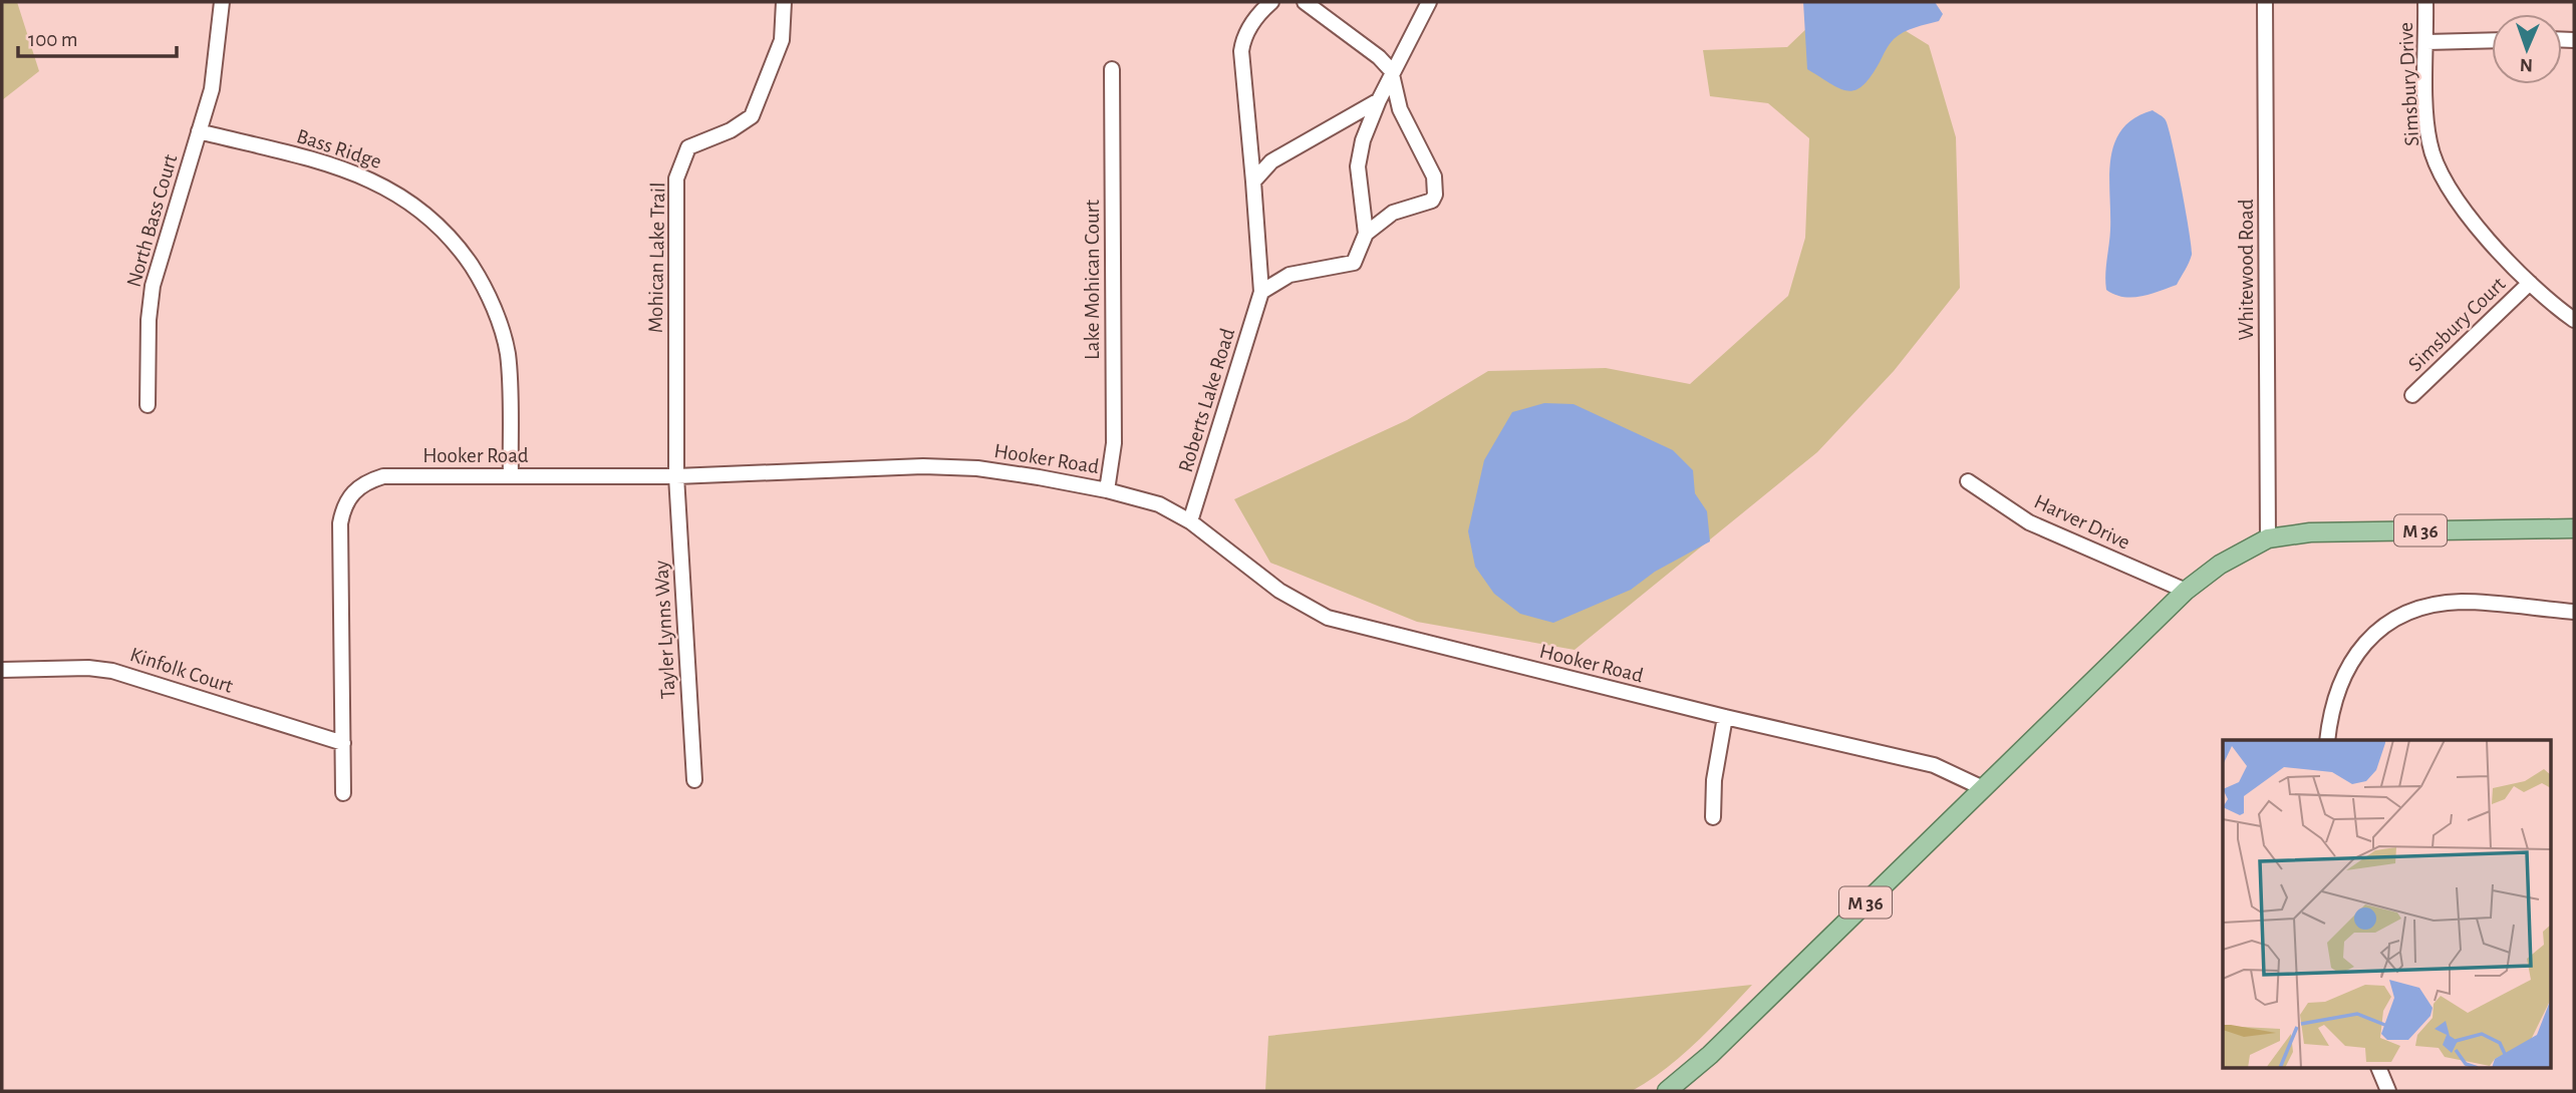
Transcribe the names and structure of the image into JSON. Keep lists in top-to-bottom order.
{
  "streets": {
    "main road": ["M 36"],
    "street": [
      "Simsbury Drive",
      "Bass Ridge",
      "North Bass Court",
      "Mohican Lake Trail",
      "Whitewood Road",
      "Lake Mohican Court",
      "Simsbury Court",
      "Roberts Lake Road",
      "Hooker Road",
      "Harver Drive",
      "Tayler Lynns Way",
      "Kinfolk Court"
    ]
  },
  "crossings": [
    ["Simsbury Drive", "Simsbury Court"],
    ["Bass Ridge", "North Bass Court"],
    ["Bass Ridge", "Hooker Road"],
    ["Mohican Lake Trail", "Hooker Road"],
    ["Mohican Lake Trail", "Tayler Lynns Way"],
    ["Whitewood Road", "M 36"],
    ["Lake Mohican Court", "Hooker Road"],
    ["Roberts Lake Road", "Hooker Road"],
    ["Hooker Road", "M 36"],
    ["Hooker Road", "Tayler Lynns Way"],
    ["Hooker Road", "Kinfolk Court"],
    ["Harver Drive", "M 36"]
  ],
  "scale_bar": "100 m",
  "north": "bottom"
}
